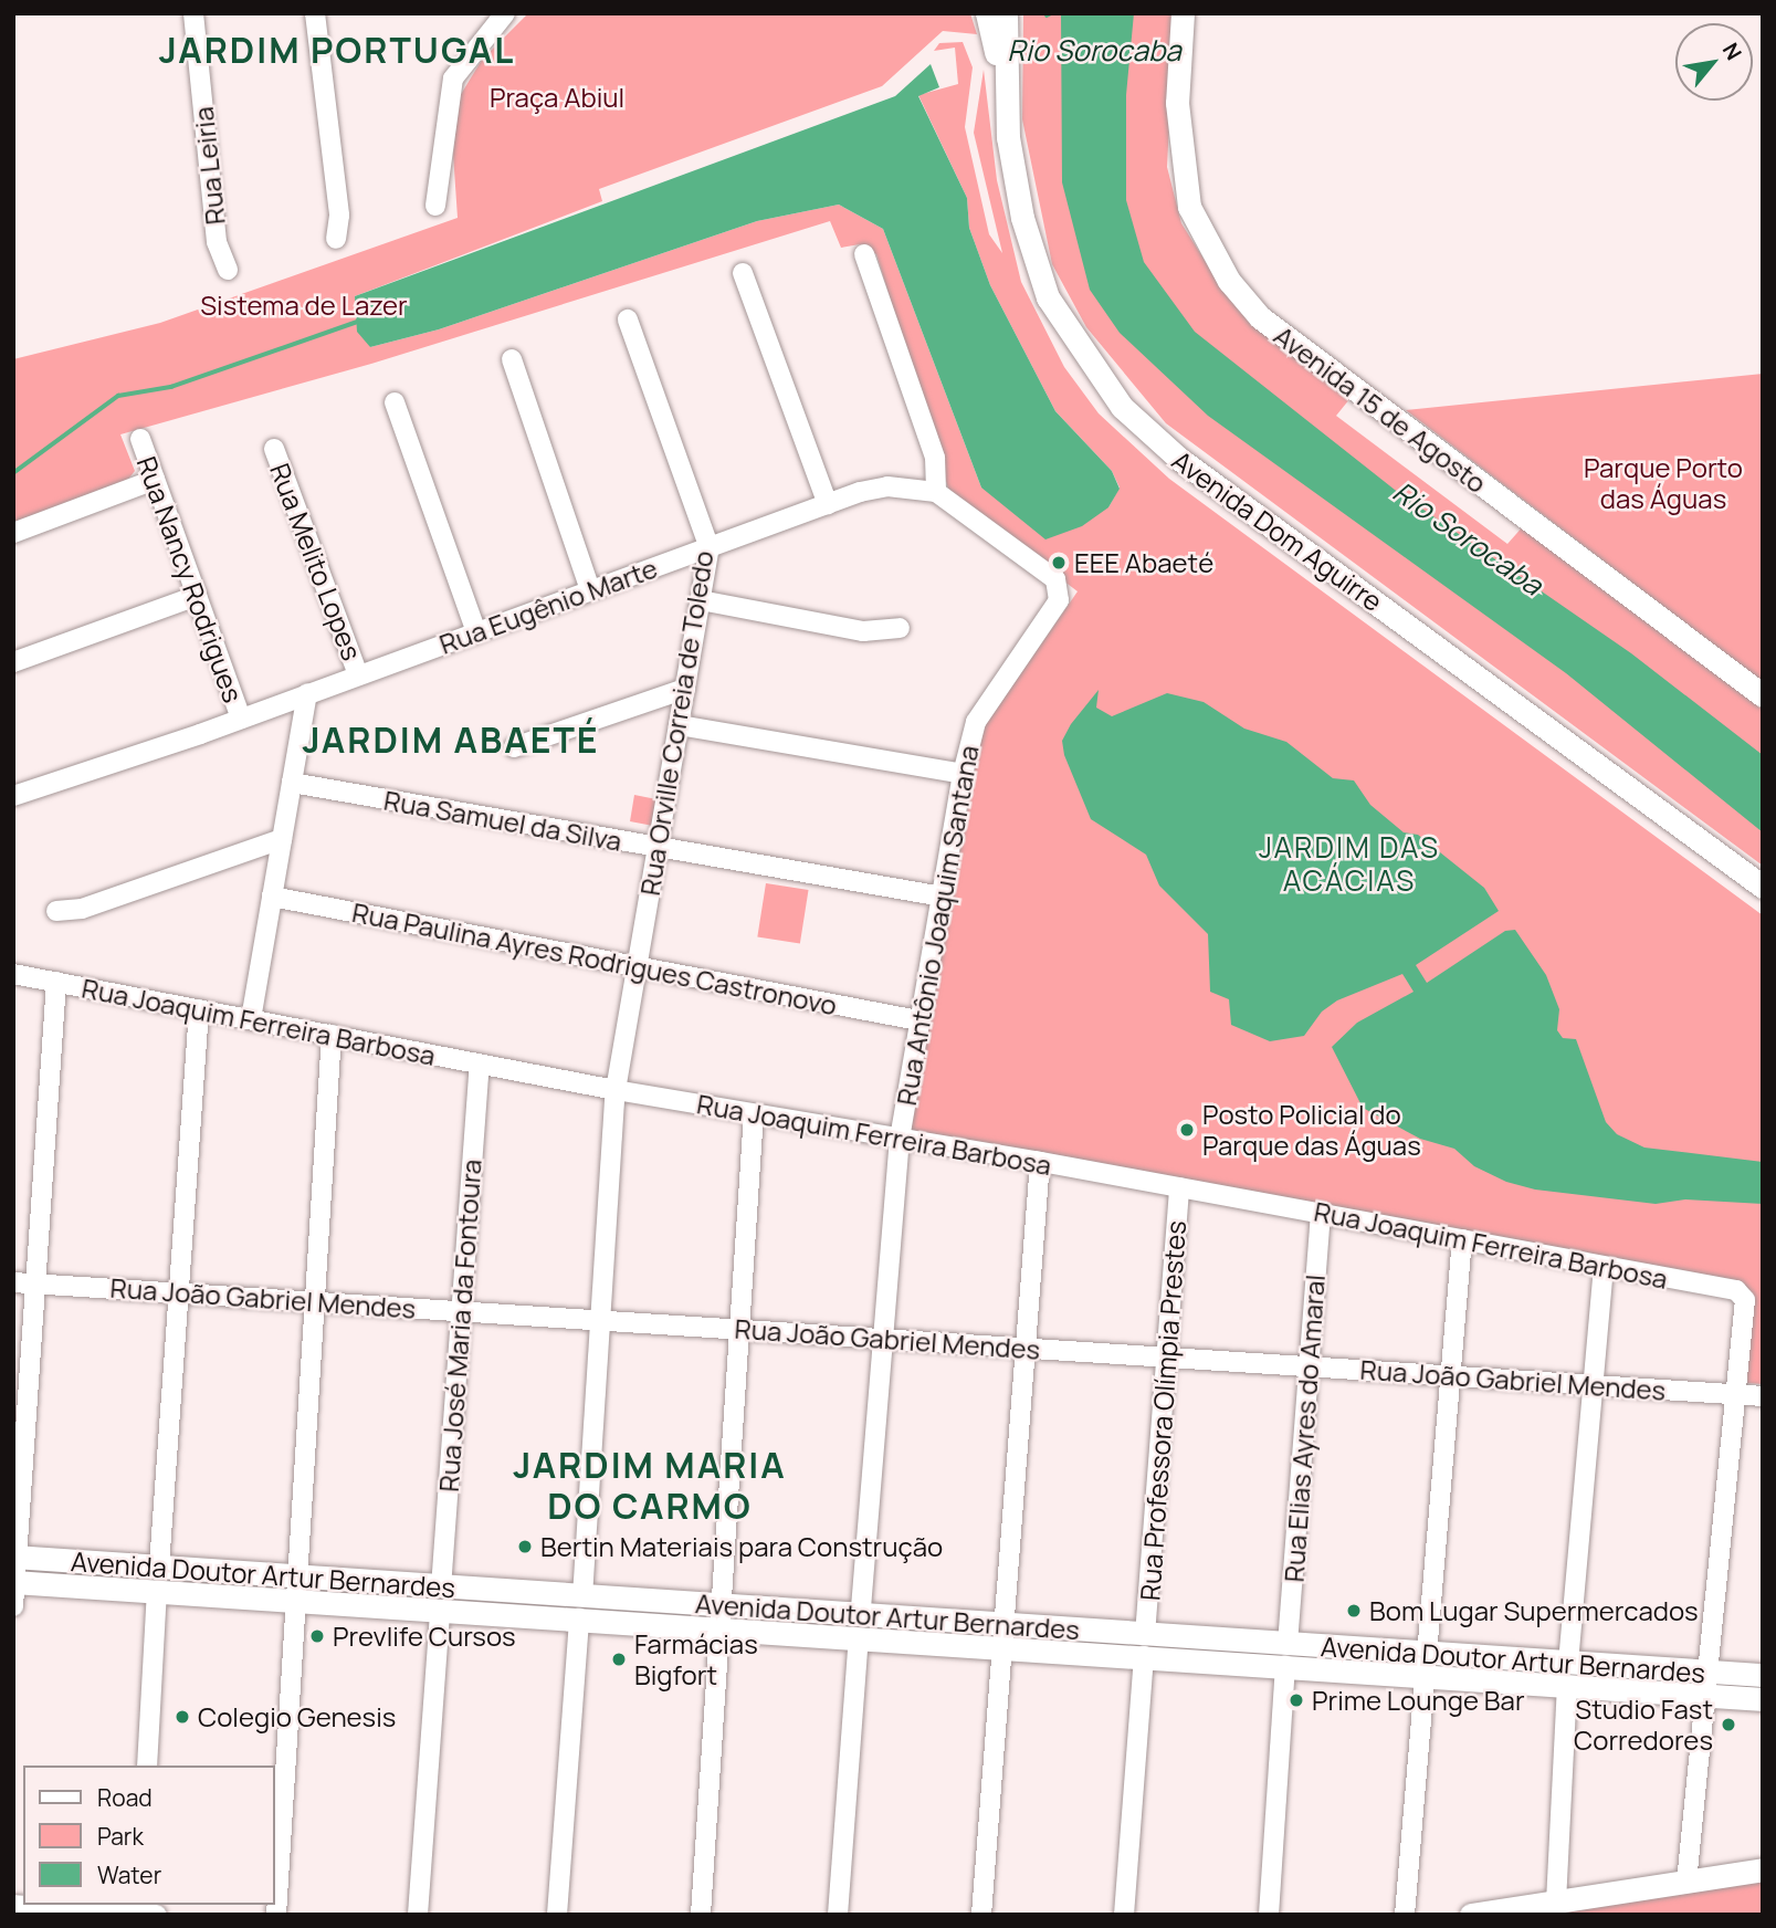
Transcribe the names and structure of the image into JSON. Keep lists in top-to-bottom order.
{
  "streets": {
    "main road": ["Avenida 15 de Agosto", "Avenida Dom Aguirre", "Avenida Doutor Artur Bernardes"],
    "street": [
      "Rua Leiria",
      "Rua Melito Lopes",
      "Rua Nancy Rodrigues",
      "Rua Eugênio Marte",
      "Rua Orville Correia de Toledo",
      "Rua Samuel da Silva",
      "Rua Antônio Joaquim Santana",
      "Rua Paulina Ayres Rodrigues Castronovo",
      "Rua Joaquim Ferreira Barbosa",
      "Rua João Gabriel Mendes",
      "Rua José Maria da Fontoura",
      "Rua Professora Olímpia Prestes",
      "Rua Elias Ayres do Amaral"
    ]
  },
  "crossings": [
    ["Rua Melito Lopes", "Rua Eugênio Marte"],
    ["Rua Nancy Rodrigues", "Rua Eugênio Marte"],
    ["Rua Eugênio Marte", "Rua Orville Correia de Toledo"],
    ["Rua Eugênio Marte", "Rua Antônio Joaquim Santana"],
    ["Rua Orville Correia de Toledo", "Rua Samuel da Silva"],
    ["Rua Orville Correia de Toledo", "Rua Paulina Ayres Rodrigues Castronovo"],
    ["Rua Orville Correia de Toledo", "Rua Joaquim Ferreira Barbosa"],
    ["Rua Orville Correia de Toledo", "Rua João Gabriel Mendes"],
    ["Rua Orville Correia de Toledo", "Avenida Doutor Artur Bernardes"],
    ["Rua Samuel da Silva", "Rua Antônio Joaquim Santana"],
    ["Rua Antônio Joaquim Santana", "Rua Paulina Ayres Rodrigues Castronovo"],
    ["Rua Antônio Joaquim Santana", "Rua Joaquim Ferreira Barbosa"],
    ["Rua Antônio Joaquim Santana", "Rua João Gabriel Mendes"],
    ["Rua Antônio Joaquim Santana", "Avenida Doutor Artur Bernardes"],
    ["Rua Joaquim Ferreira Barbosa", "Rua João Gabriel Mendes"],
    ["Rua Joaquim Ferreira Barbosa", "Rua José Maria da Fontoura"],
    ["Rua Joaquim Ferreira Barbosa", "Rua Professora Olímpia Prestes"],
    ["Rua Joaquim Ferreira Barbosa", "Rua Elias Ayres do Amaral"],
    ["Rua João Gabriel Mendes", "Rua José Maria da Fontoura"],
    ["Rua João Gabriel Mendes", "Rua Professora Olímpia Prestes"],
    ["Rua João Gabriel Mendes", "Rua Elias Ayres do Amaral"],
    ["Rua José Maria da Fontoura", "Avenida Doutor Artur Bernardes"],
    ["Rua Professora Olímpia Prestes", "Avenida Doutor Artur Bernardes"],
    ["Rua Elias Ayres do Amaral", "Avenida Doutor Artur Bernardes"]
  ],
  "districts": [
    "JARDIM PORTUGAL",
    "JARDIM ABAETÉ",
    "JARDIM DAS ACÁCIAS",
    "JARDIM MARIA DO CARMO"
  ],
  "water": ["Rio Sorocaba"],
  "parks": ["Praça Abiul", "Sistema de Lazer", "Parque Porto das Águas"],
  "places": [
    "EEE Abaeté",
    "Posto Policial do Parque das Águas",
    "Bertin Materiais para Construção",
    "Bom Lugar Supermercados",
    "Prevlife Cursos",
    "Farmácias Bigfort",
    "Prime Lounge Bar",
    "Colegio Genesis",
    "Studio Fast Corredores"
  ],
  "legend": ["Road", "Park", "Water"],
  "north": "top right"
}
